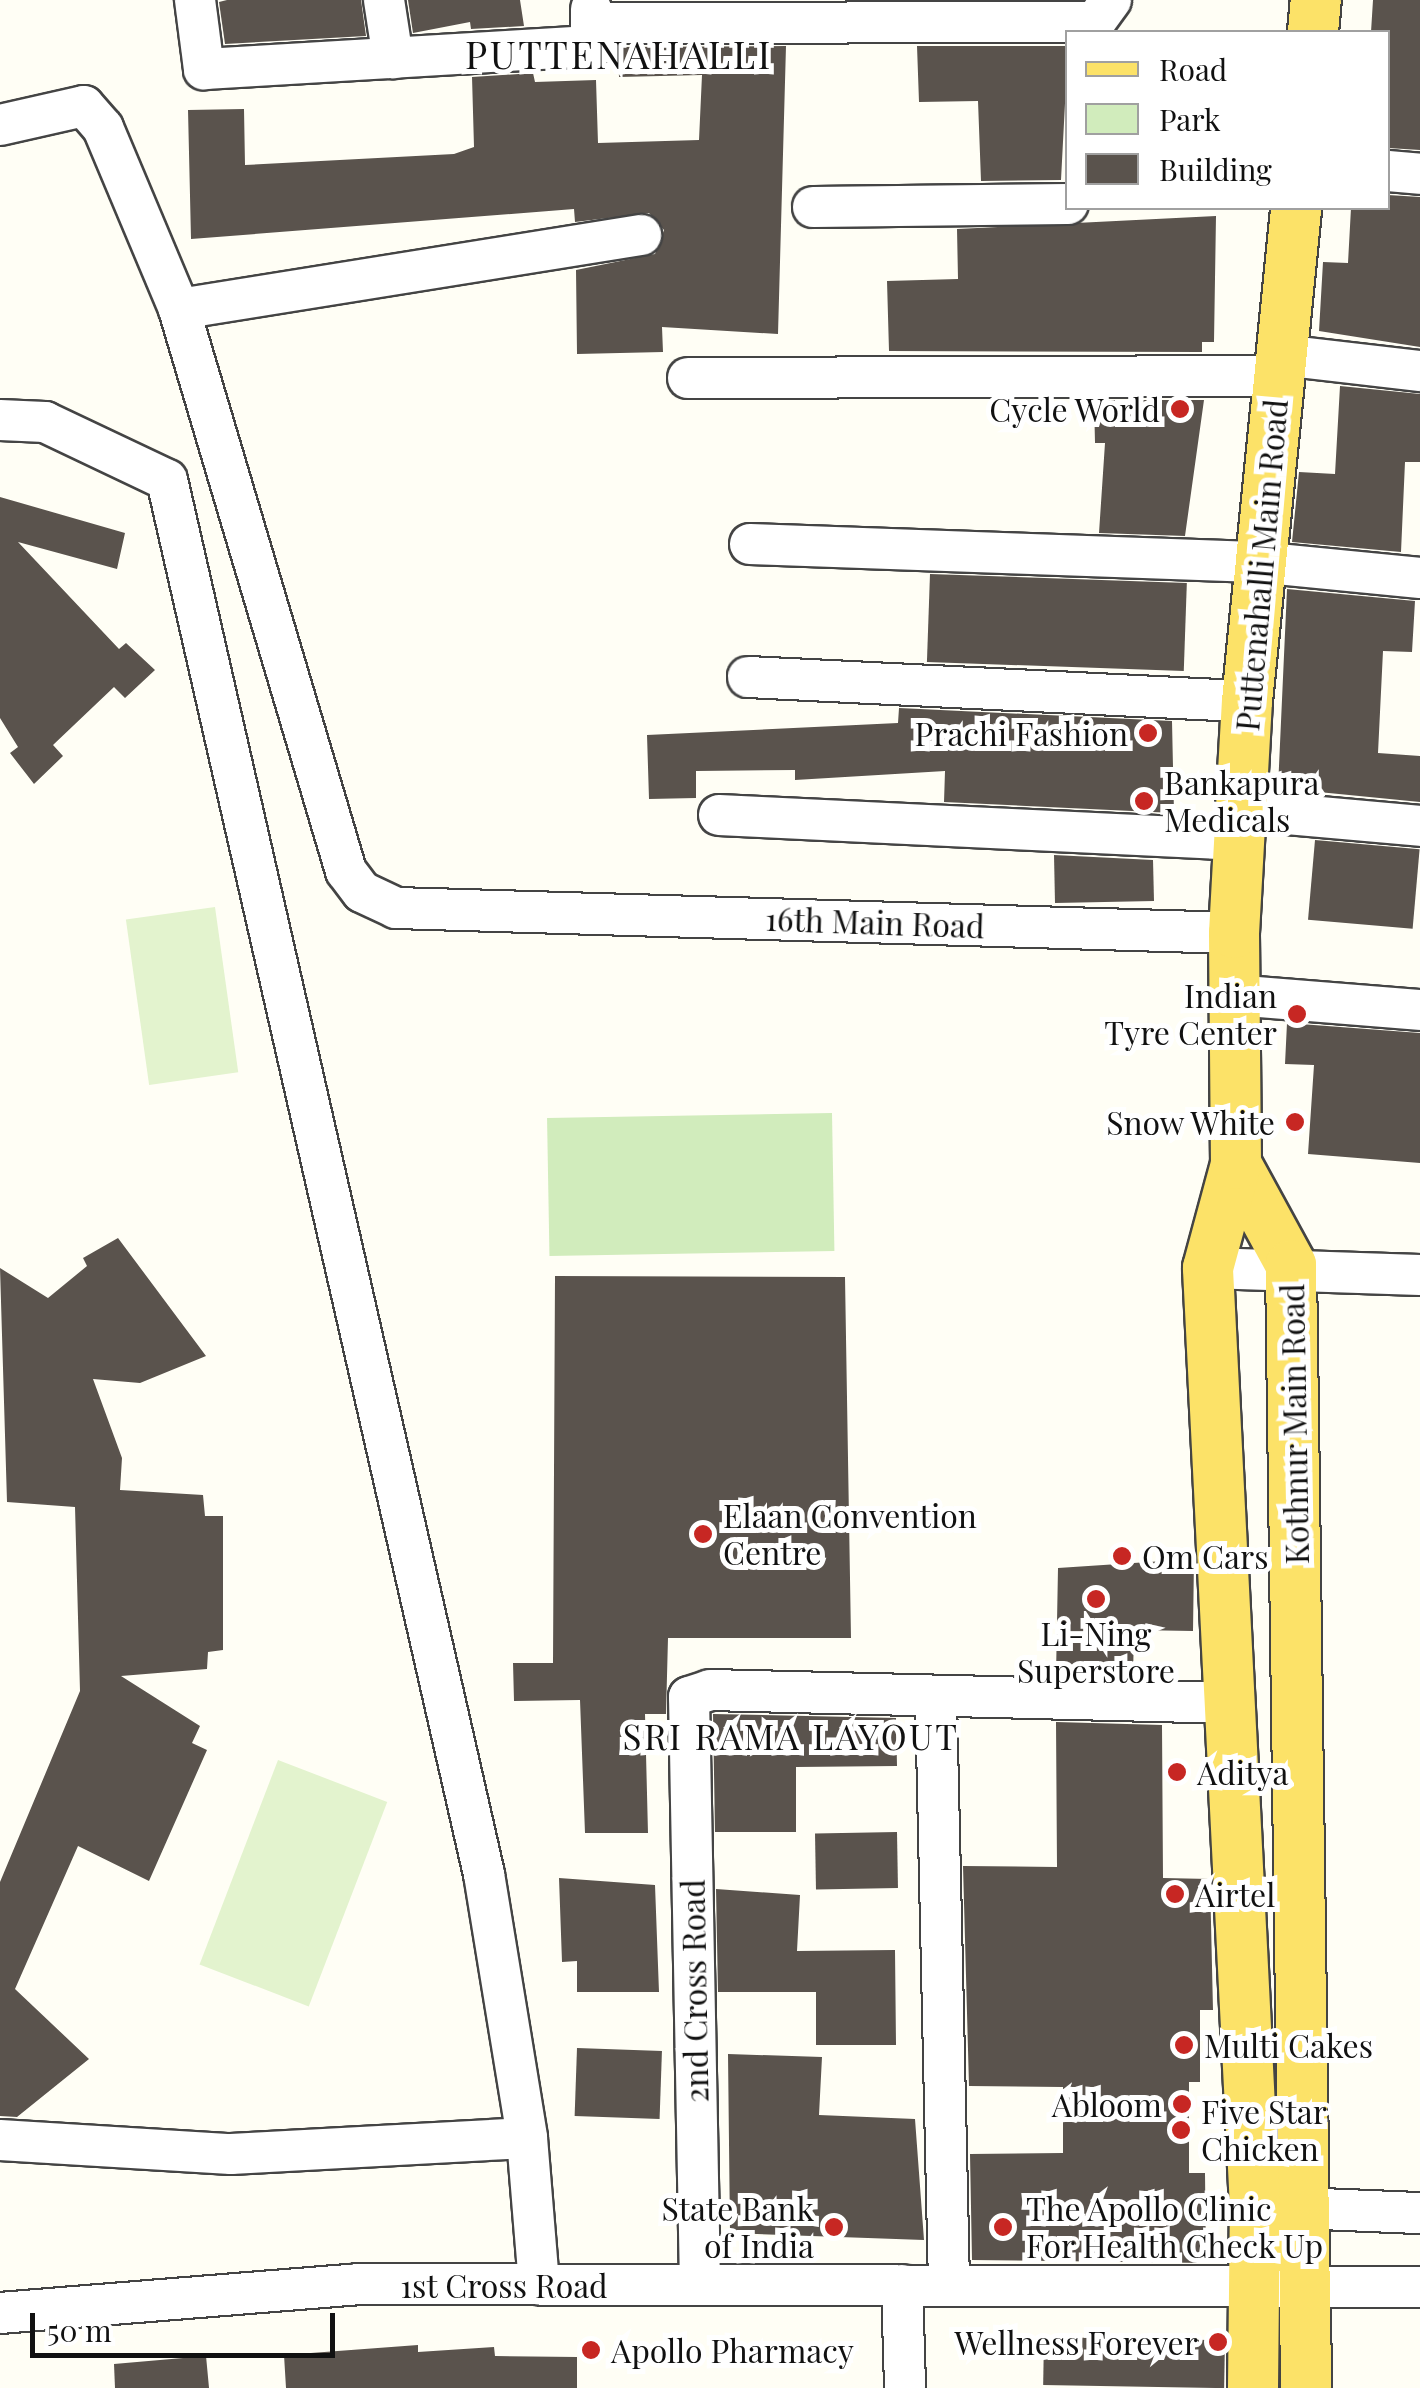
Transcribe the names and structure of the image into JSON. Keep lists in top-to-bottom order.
{
  "streets": {
    "main road": ["Puttenahalli Main Road", "Kothnur Main Road"],
    "street": ["16th Main Road", "2nd Cross Road", "1st Cross Road"]
  },
  "crossings": [
    ["Puttenahalli Main Road", "16th Main Road"],
    ["Puttenahalli Main Road", "Kothnur Main Road"],
    ["Kothnur Main Road", "1st Cross Road"],
    ["2nd Cross Road", "1st Cross Road"]
  ],
  "districts": ["PUTTENAHALLI", "SRI RAMA LAYOUT"],
  "places": [
    "Cycle World",
    "Prachi Fashion",
    "Bankapura Medicals",
    "Indian Tyre Center",
    "Snow White",
    "Elaan Convention Centre",
    "Om Cars",
    "Li-Ning Superstore",
    "Aditya",
    "Airtel",
    "Multi Cakes",
    "Abloom",
    "Five Star Chicken",
    "State Bank of India",
    "The Apollo Clinic For Health Check Up",
    "Wellness Forever",
    "Apollo Pharmacy"
  ],
  "legend": ["Road", "Park", "Building"],
  "scale_bar": "50 m"
}
